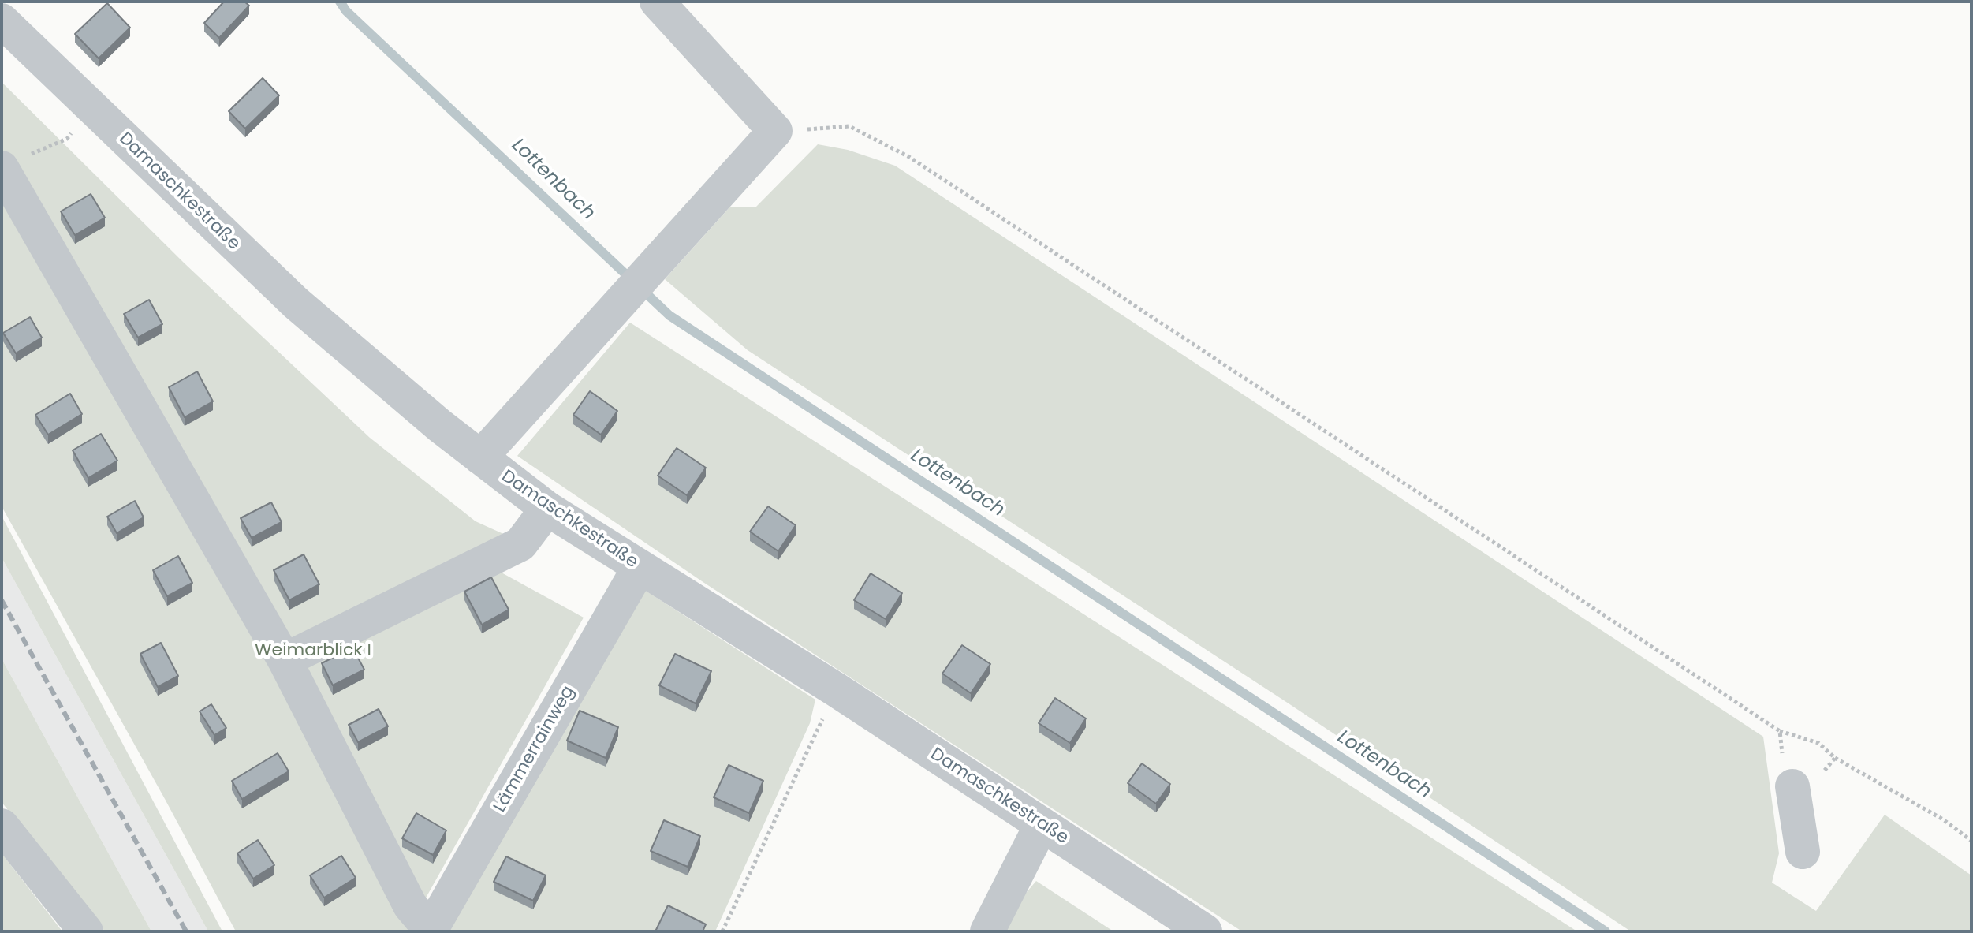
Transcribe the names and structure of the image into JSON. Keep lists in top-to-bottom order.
{
  "streets": {
    "street": ["Damaschkestraße", "Lämmerrainweg"]
  },
  "crossings": [
    ["Damaschkestraße", "Lämmerrainweg"]
  ],
  "water": ["Lottenbach"],
  "parks": ["Weimarblick I"]
}
